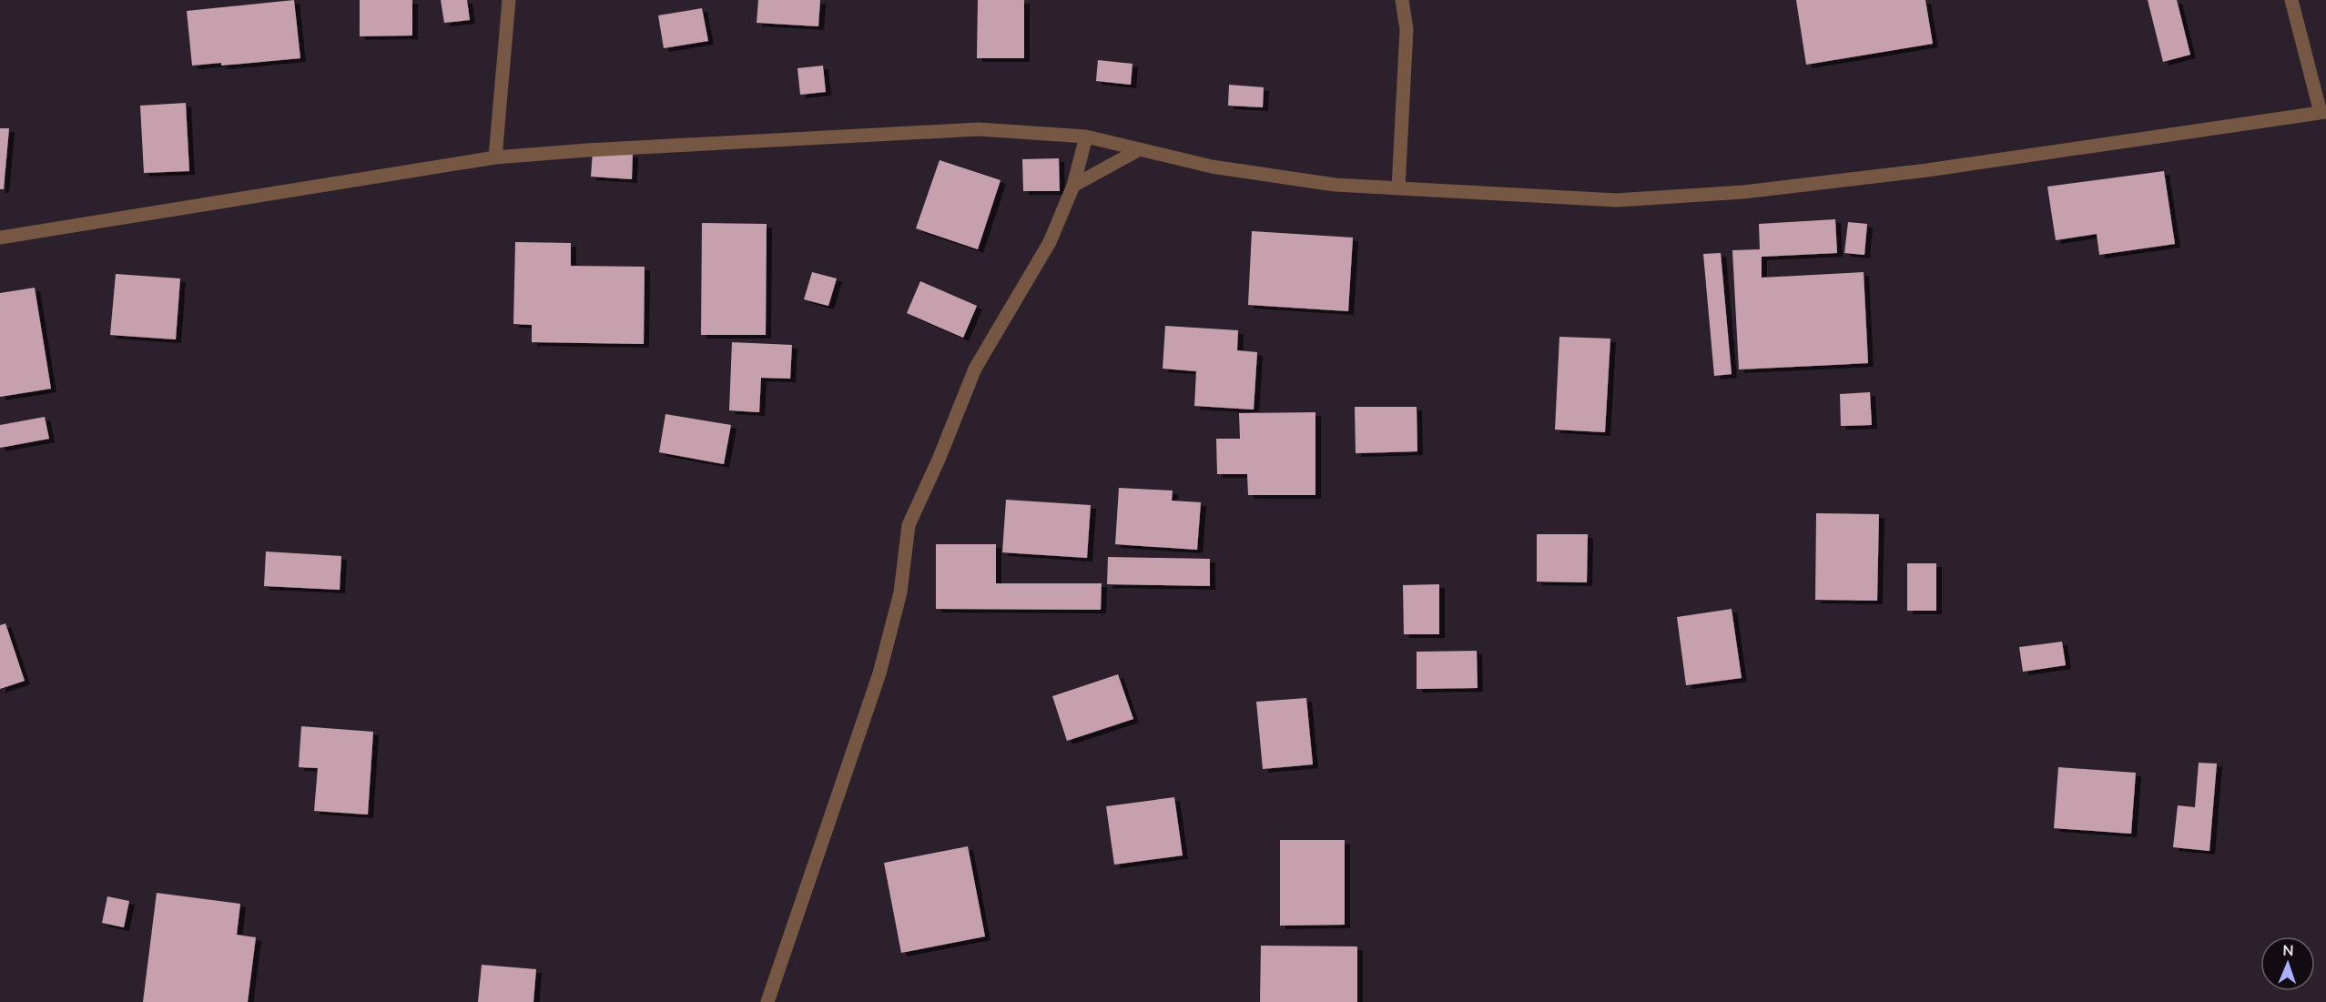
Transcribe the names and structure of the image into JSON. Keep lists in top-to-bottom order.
{
  "north": "top"
}
